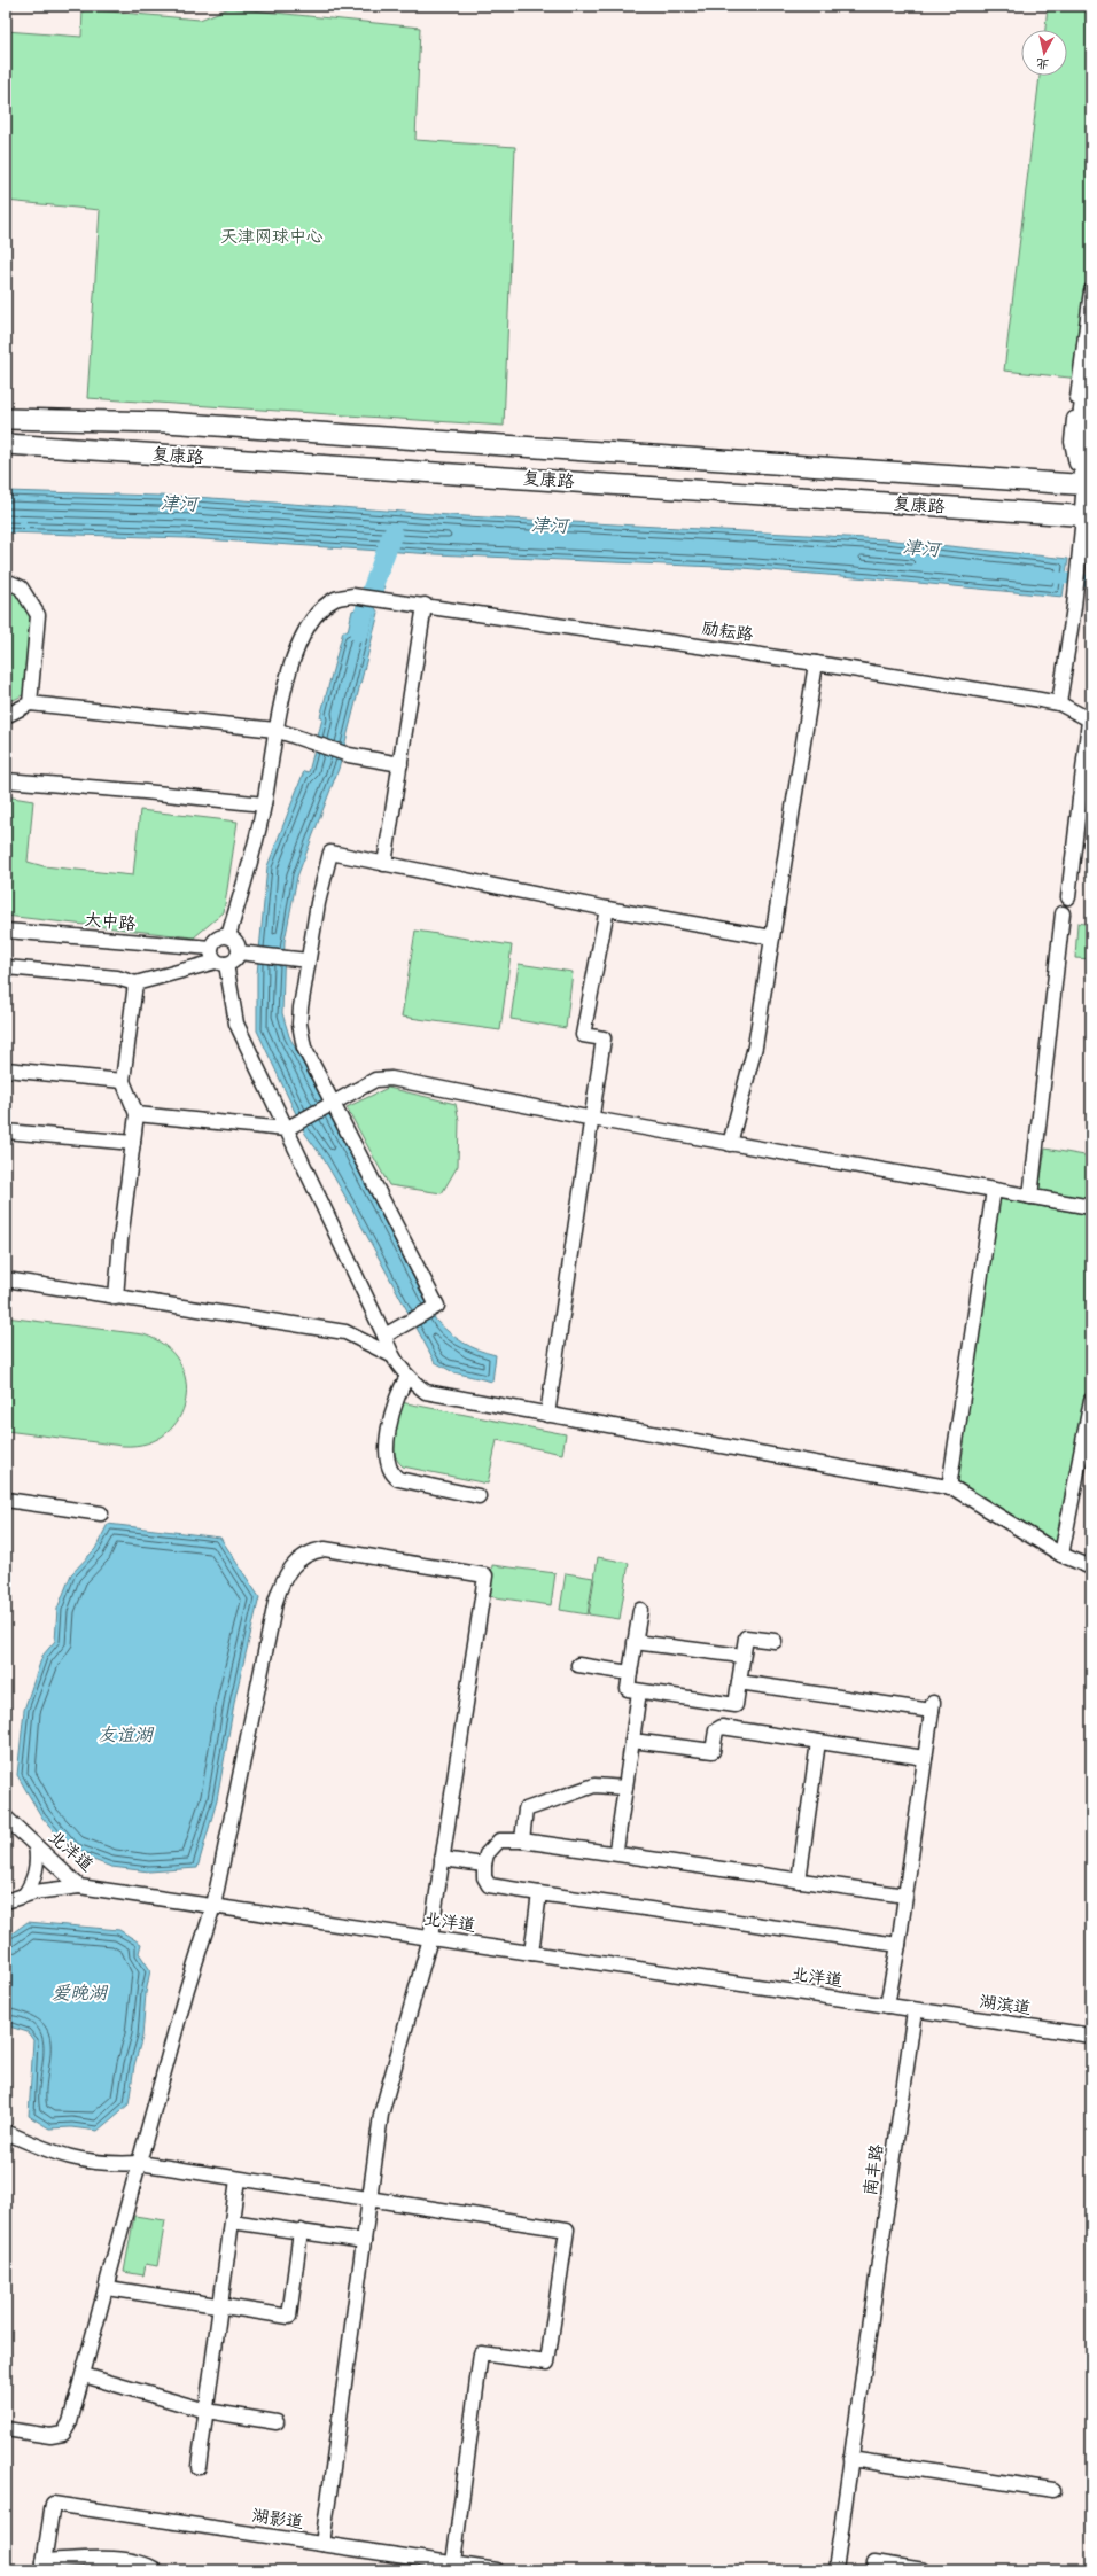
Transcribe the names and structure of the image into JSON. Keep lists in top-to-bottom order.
{
  "streets": {
    "highway": ["复康路"],
    "street": [
      "励耘路",
      "大中路",
      "北洋道",
      "湖滨道",
      "南丰路",
      "湖影道"
    ]
  },
  "crossings": [
    ["励耘路", "大中路"],
    ["北洋道", "湖滨道"],
    ["北洋道", "南丰路"],
    ["湖滨道", "南丰路"]
  ],
  "water": ["津河", "友谊湖", "爱晚湖"],
  "parks": ["天津网球中心"],
  "north": "bottom"
}
